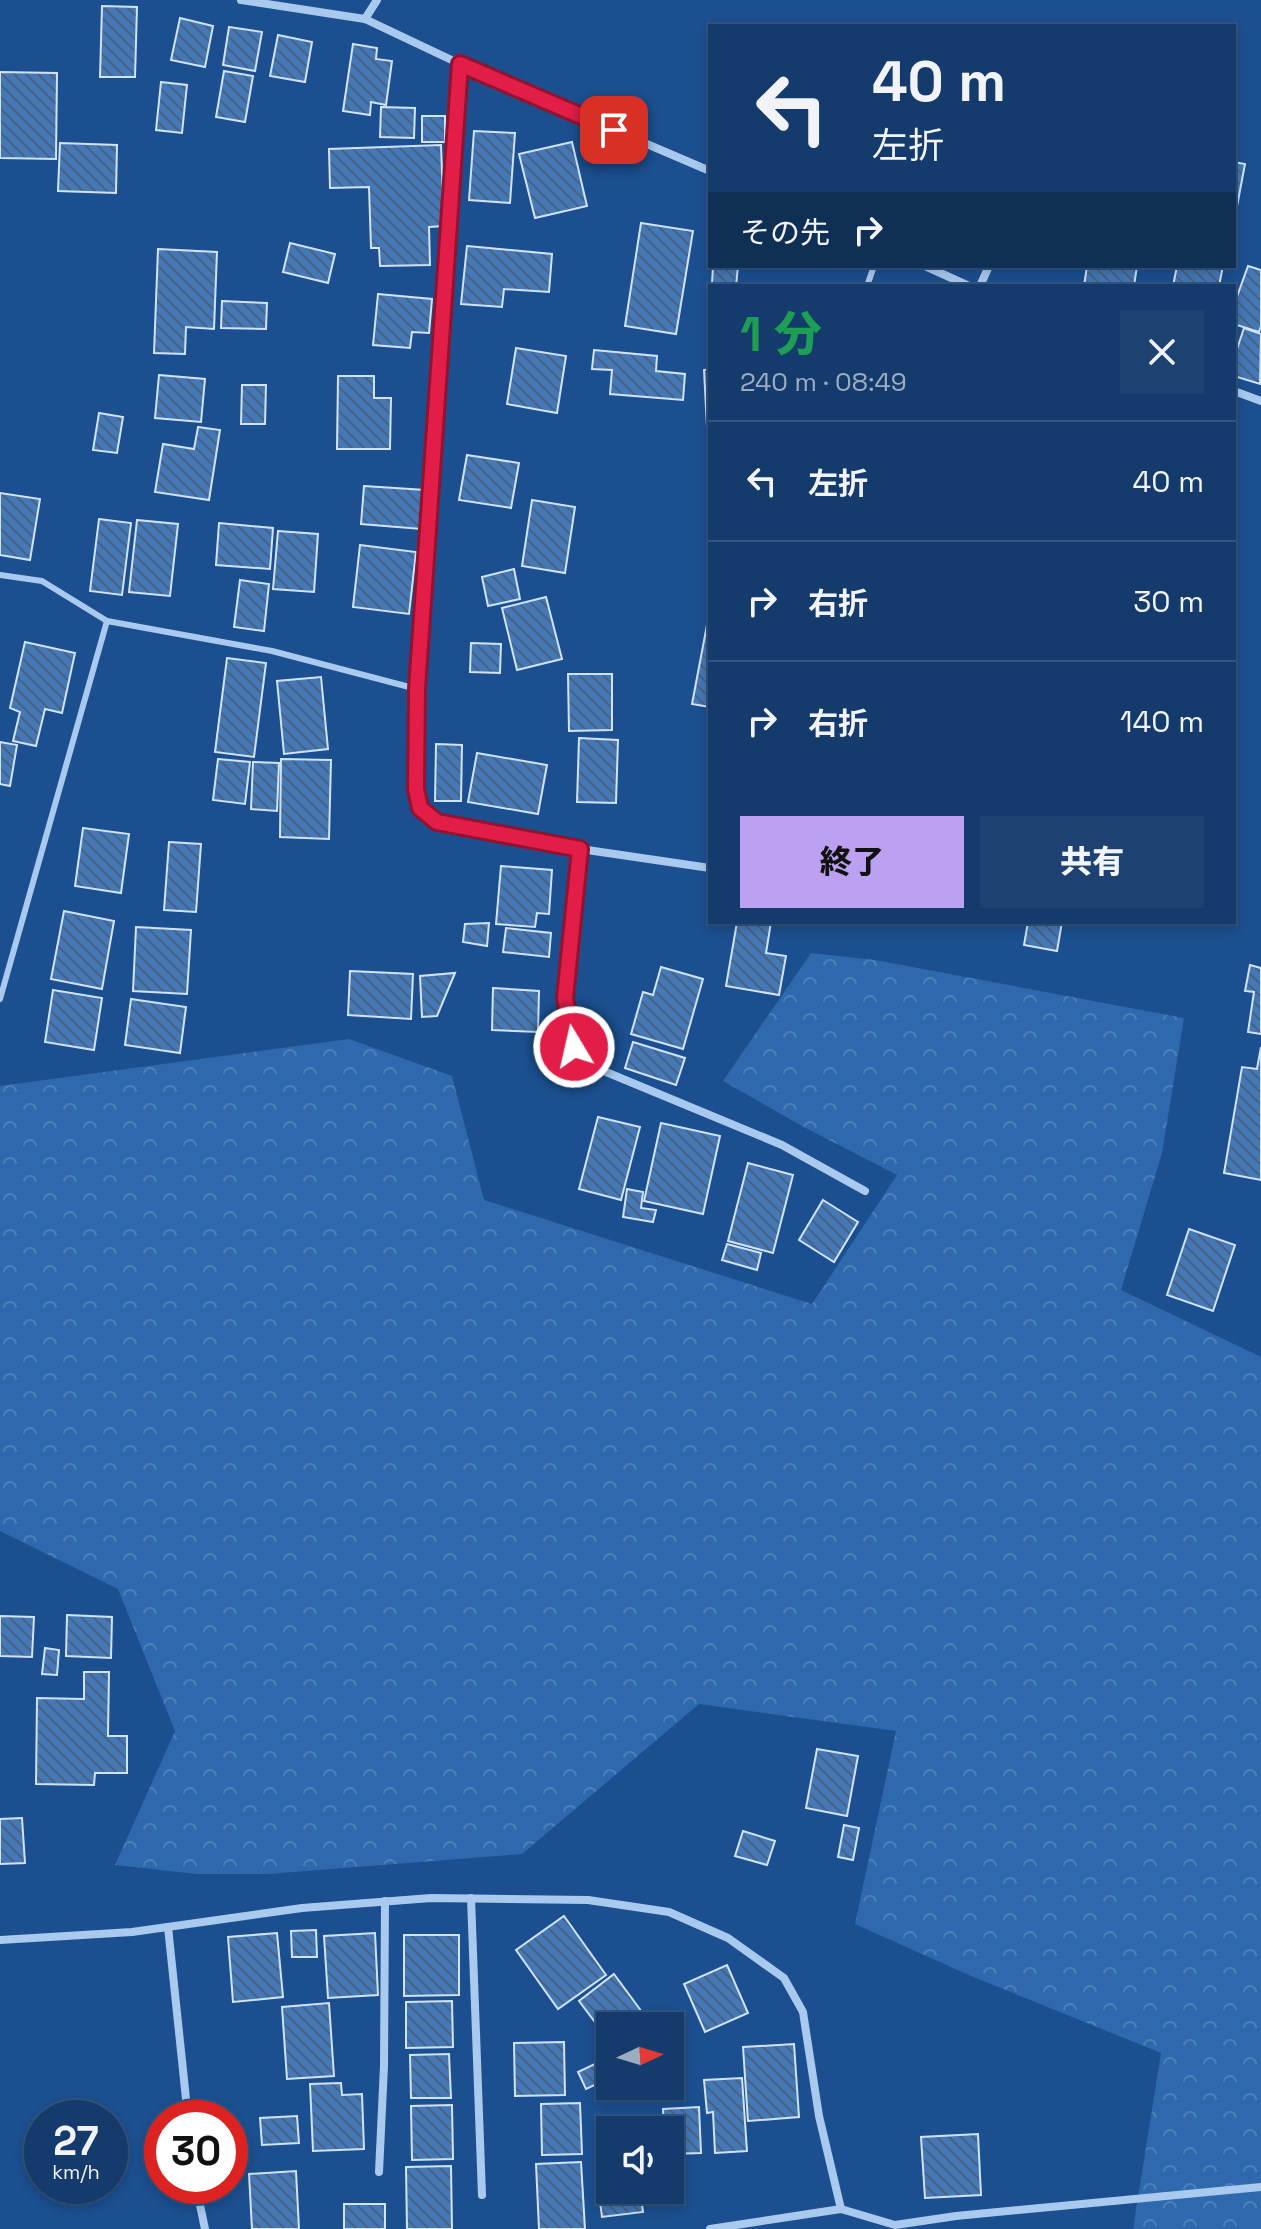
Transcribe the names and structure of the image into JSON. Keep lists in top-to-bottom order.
{
  "north": "right",
  "page": {
    "turn": ["40 m", "左折"],
    "then": "その先",
    "heading": ["1 分", "240 m · 08:49"],
    "list": [
      {
        "name": "左折",
        "value": "40 m"
      },
      {
        "name": "右折",
        "value": "30 m"
      },
      {
        "name": "右折",
        "value": "140 m"
      }
    ],
    "buttons": ["終了", "共有"],
    "speed": "27 km/h",
    "limit": "30"
  }
}
